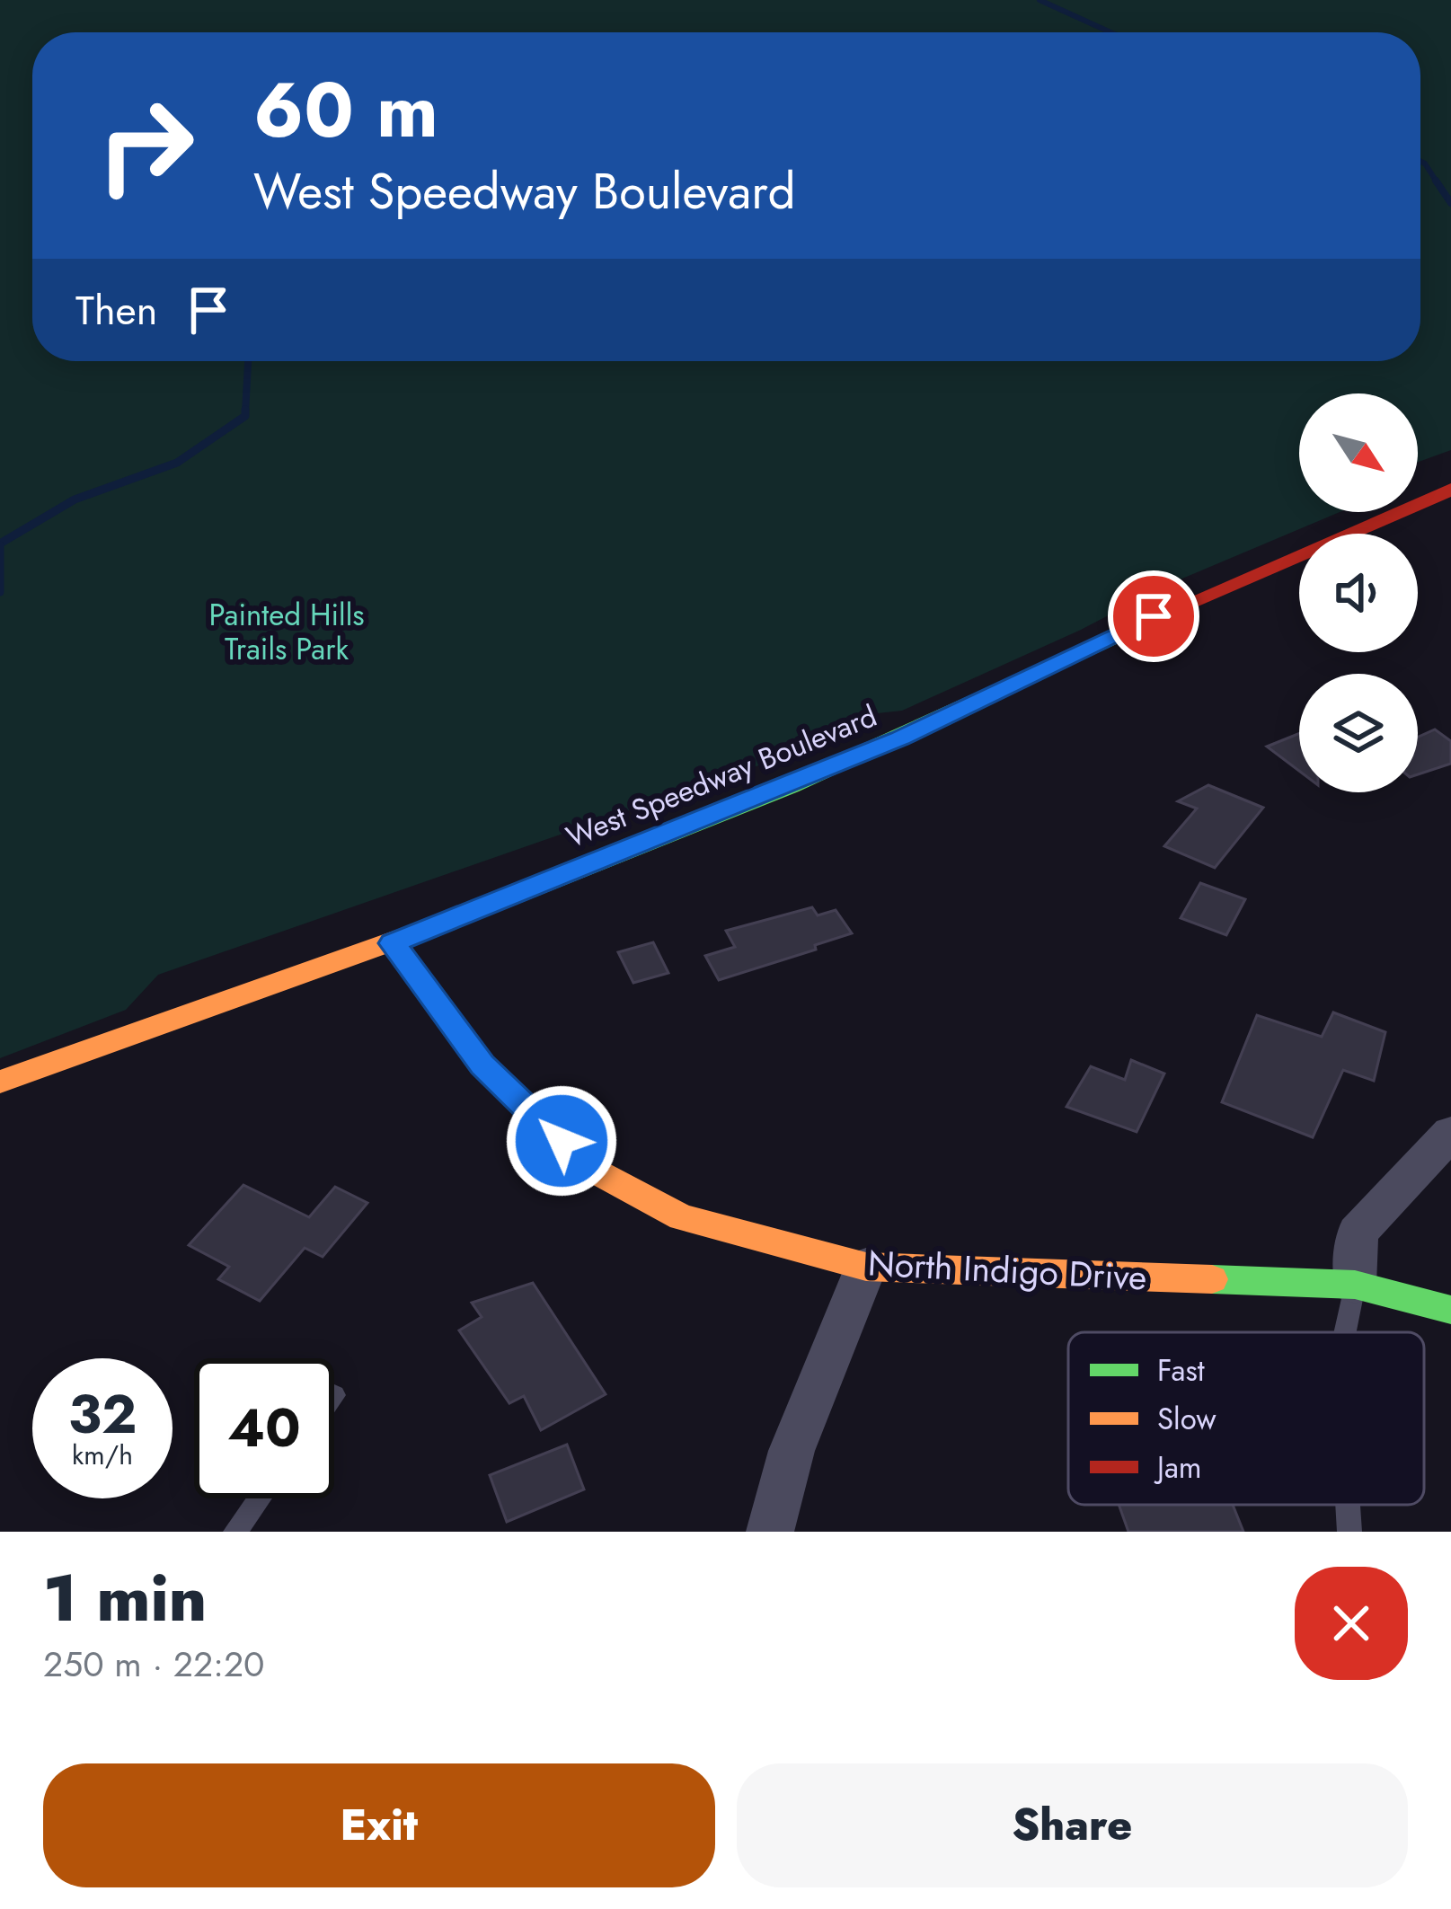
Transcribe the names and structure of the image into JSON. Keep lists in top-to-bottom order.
{
  "streets": {
    "main road": ["West Speedway Boulevard", "North Indigo Drive"]
  },
  "crossings": [
    ["West Speedway Boulevard", "North Indigo Drive"]
  ],
  "parks": ["Painted Hills Trails Park"],
  "legend": ["Fast", "Slow", "Jam"],
  "north": "bottom right",
  "page": {
    "turn": ["60 m", "West Speedway Boulevard"],
    "then": "Then",
    "speed": "32 km/h",
    "limit": "40",
    "heading": ["1 min", "250 m · 22:20"],
    "buttons": ["Exit", "Share"]
  }
}
